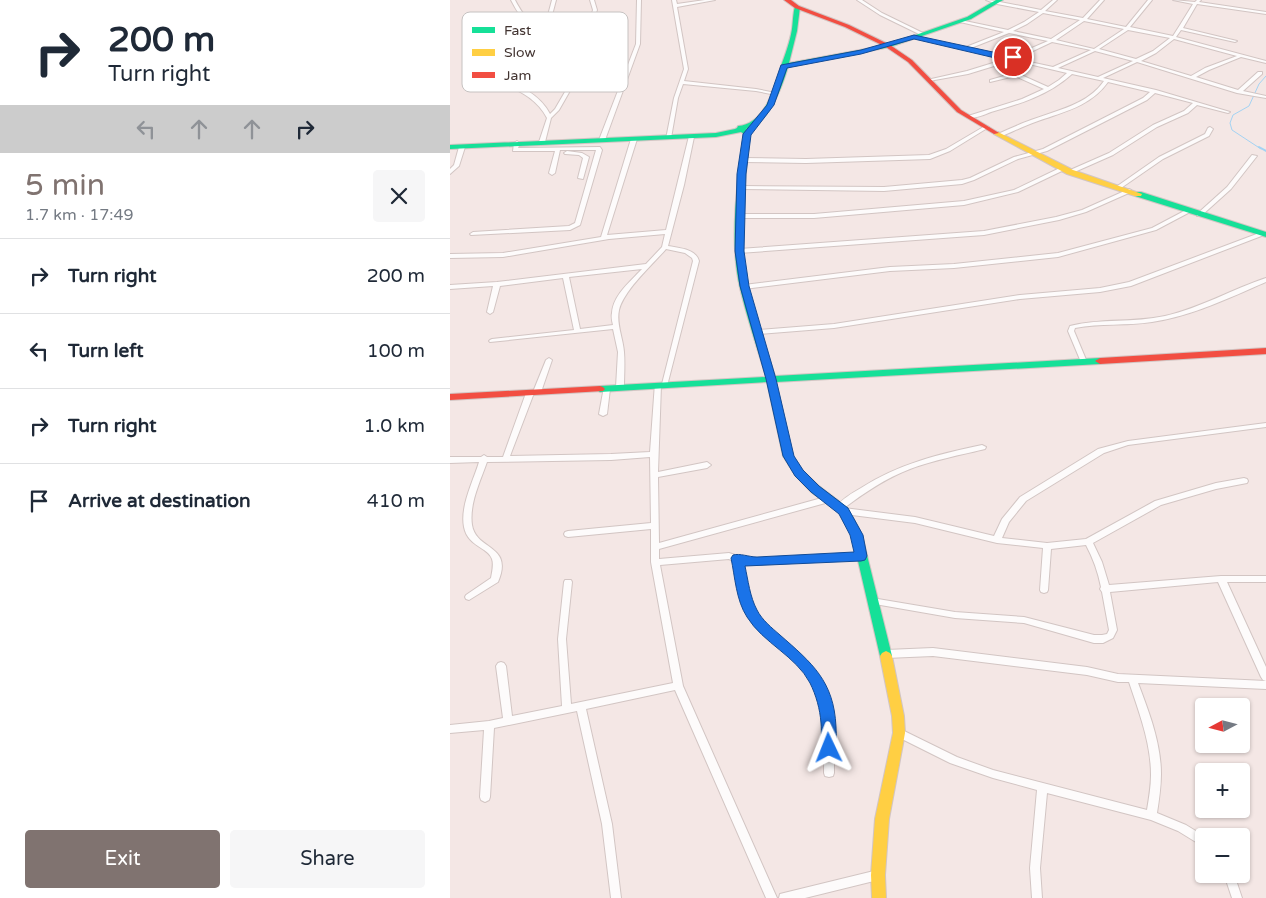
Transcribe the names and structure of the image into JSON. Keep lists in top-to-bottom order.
{
  "legend": ["Fast", "Slow", "Jam"],
  "north": "left",
  "page": {
    "turn": ["200 m", "Turn right"],
    "heading": ["5 min", "1.7 km · 17:49"],
    "list": [
      {
        "name": "Turn right",
        "value": "200 m"
      },
      {
        "name": "Turn left",
        "value": "100 m"
      },
      {
        "name": "Turn right",
        "value": "1.0 km"
      },
      {
        "name": "Arrive at destination",
        "value": "410 m"
      }
    ],
    "map_buttons": ["+", "−"],
    "buttons": ["Exit", "Share"]
  }
}
